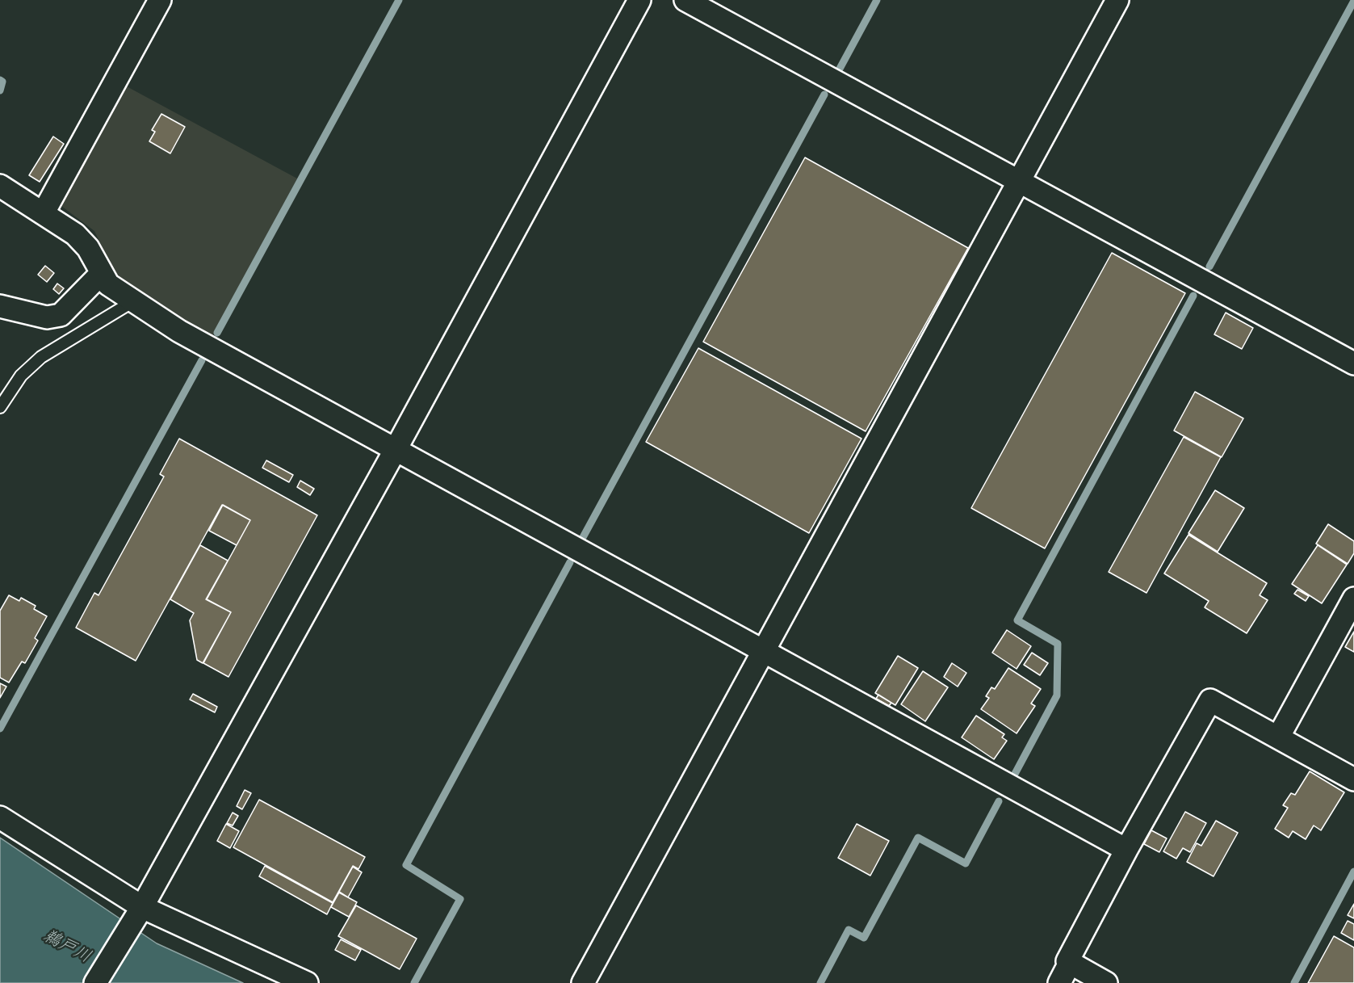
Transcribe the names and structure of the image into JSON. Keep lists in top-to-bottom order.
{
  "water": ["鵜戸川"]
}
